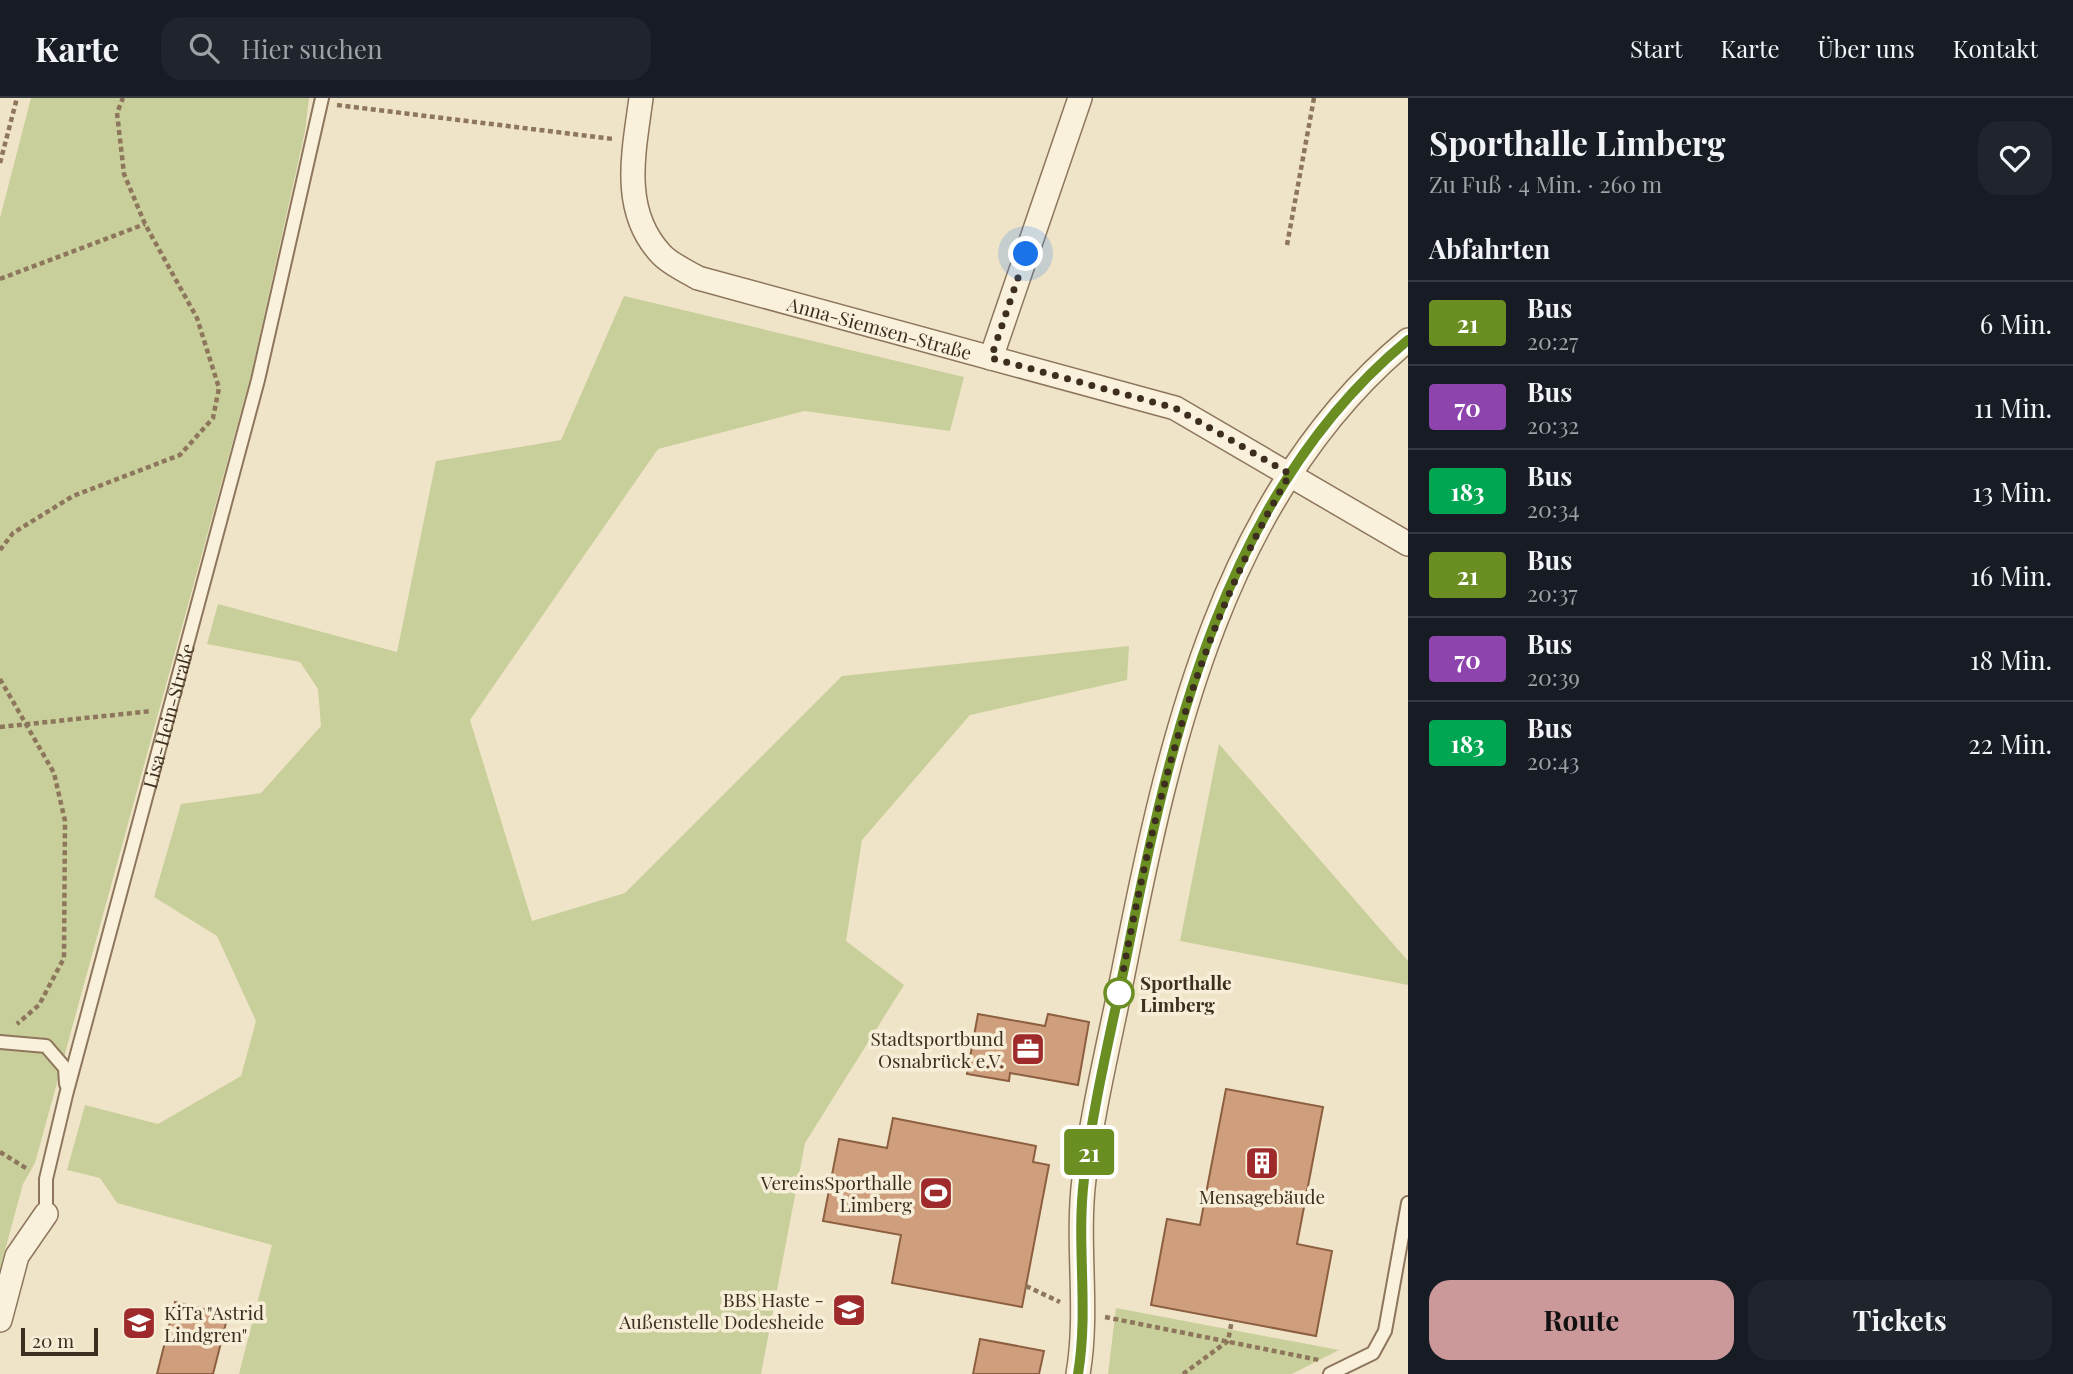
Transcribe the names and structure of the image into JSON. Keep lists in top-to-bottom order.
{
  "streets": {
    "street": ["Anna-Siemsen-Straße", "Lisa-Hein-Straße"]
  },
  "places": {
    "other": ["Sporthalle Limberg"],
    "office": ["Stadtsportbund Osnabrück e.V."],
    "building": ["Mensagebäude"],
    "sports": ["VereinsSporthalle Limberg"],
    "school or university": ["BBS Haste - Außenstelle Dodesheide", "KiTa \"Astrid Lindgren\""]
  },
  "lines": ["bus line 21"],
  "scale_bar": "20 m",
  "page": {
    "header": "Karte",
    "search": "Hier suchen",
    "nav": [
      "Start",
      "Karte",
      "Über uns",
      "Kontakt"
    ],
    "on_map": "21",
    "heading": [
      ["Sporthalle Limberg", "Zu Fuß · 4 Min. · 260 m"],
      "Abfahrten"
    ],
    "list": [
      {
        "mark": "21",
        "name": "Bus",
        "note": "20:27",
        "value": "6 Min."
      },
      {
        "mark": "70",
        "name": "Bus",
        "note": "20:32",
        "value": "11 Min."
      },
      {
        "mark": "183",
        "name": "Bus",
        "note": "20:34",
        "value": "13 Min."
      },
      {
        "mark": "21",
        "name": "Bus",
        "note": "20:37",
        "value": "16 Min."
      },
      {
        "mark": "70",
        "name": "Bus",
        "note": "20:39",
        "value": "18 Min."
      },
      {
        "mark": "183",
        "name": "Bus",
        "note": "20:43",
        "value": "22 Min."
      }
    ],
    "buttons": ["Route", "Tickets"],
    "scale": "20 m"
  }
}
